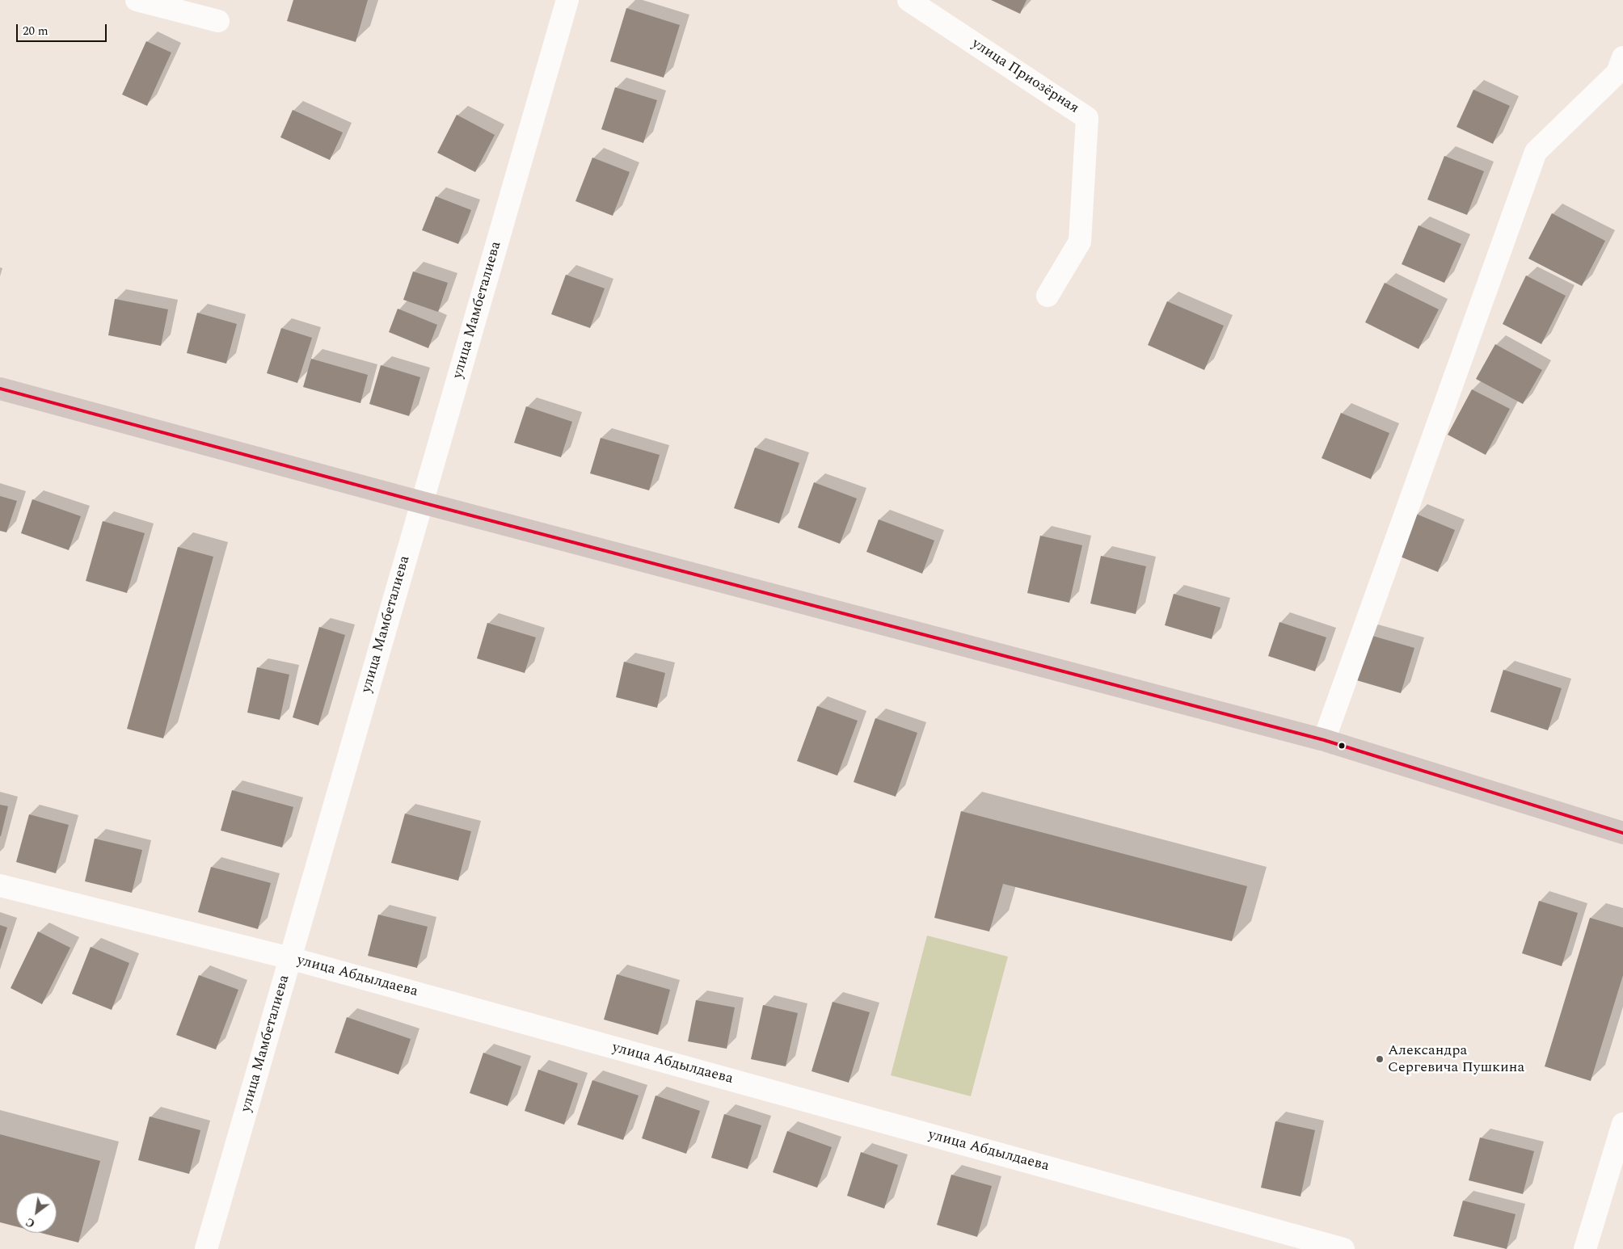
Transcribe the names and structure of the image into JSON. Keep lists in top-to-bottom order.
{
  "streets": {
    "street": ["улица Приозёрная", "улица Мамбеталиева", "улица Абдылдаева"]
  },
  "crossings": [
    ["улица Мамбеталиева", "улица Абдылдаева"]
  ],
  "places": ["Александра Сергевича Пушкина"],
  "scale_bar": "20 m",
  "north": "bottom left"
}
